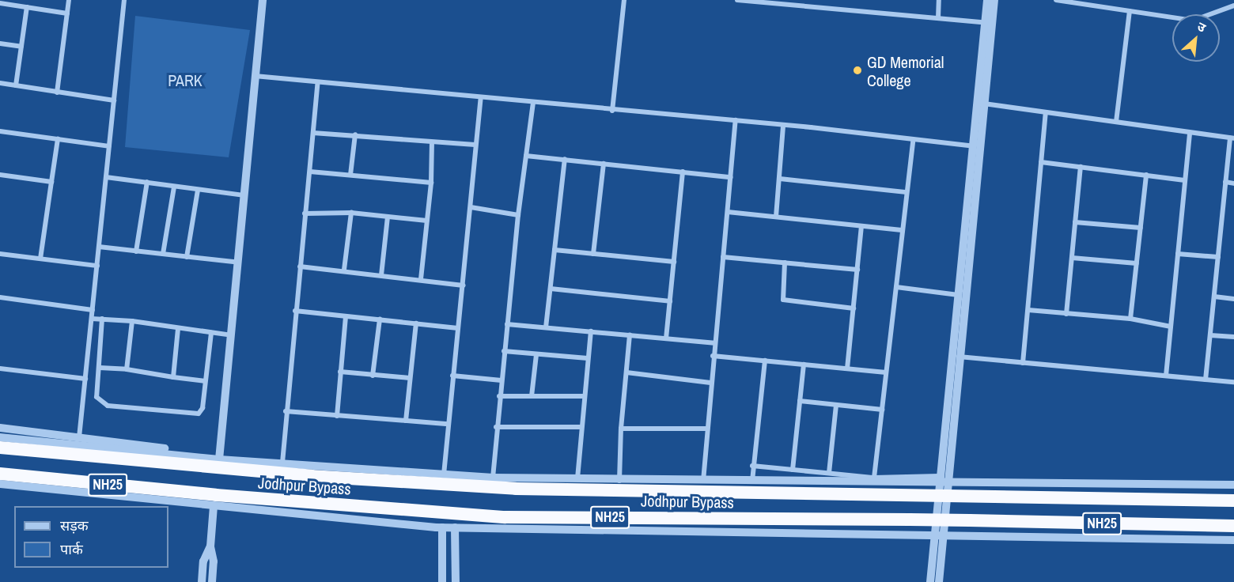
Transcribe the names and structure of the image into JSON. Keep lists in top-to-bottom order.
{
  "streets": {
    "highway": ["NH25", "Jodhpur Bypass"]
  },
  "parks": ["PARK"],
  "places": ["GD Memorial College"],
  "legend": ["सड़क", "पार्क"],
  "north": "top right"
}
